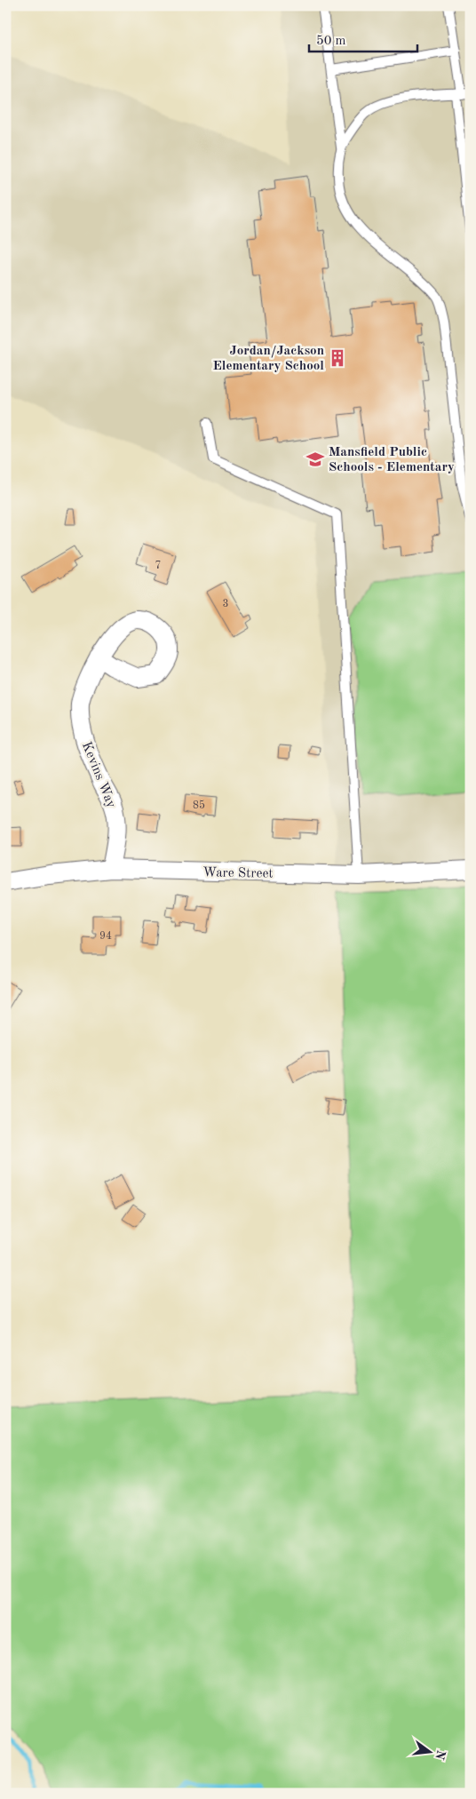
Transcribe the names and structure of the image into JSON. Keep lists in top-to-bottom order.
{
  "streets": {
    "street": ["Kevins Way", "Ware Street"]
  },
  "crossings": [
    ["Kevins Way", "Ware Street"]
  ],
  "places": {
    "building": ["Jordan/Jackson Elementary School"],
    "school or university": ["Mansfield Public Schools - Elementary"]
  },
  "house_numbers": [
    "7",
    "3",
    "85",
    "94"
  ],
  "scale_bar": "50 m",
  "north": "right"
}
